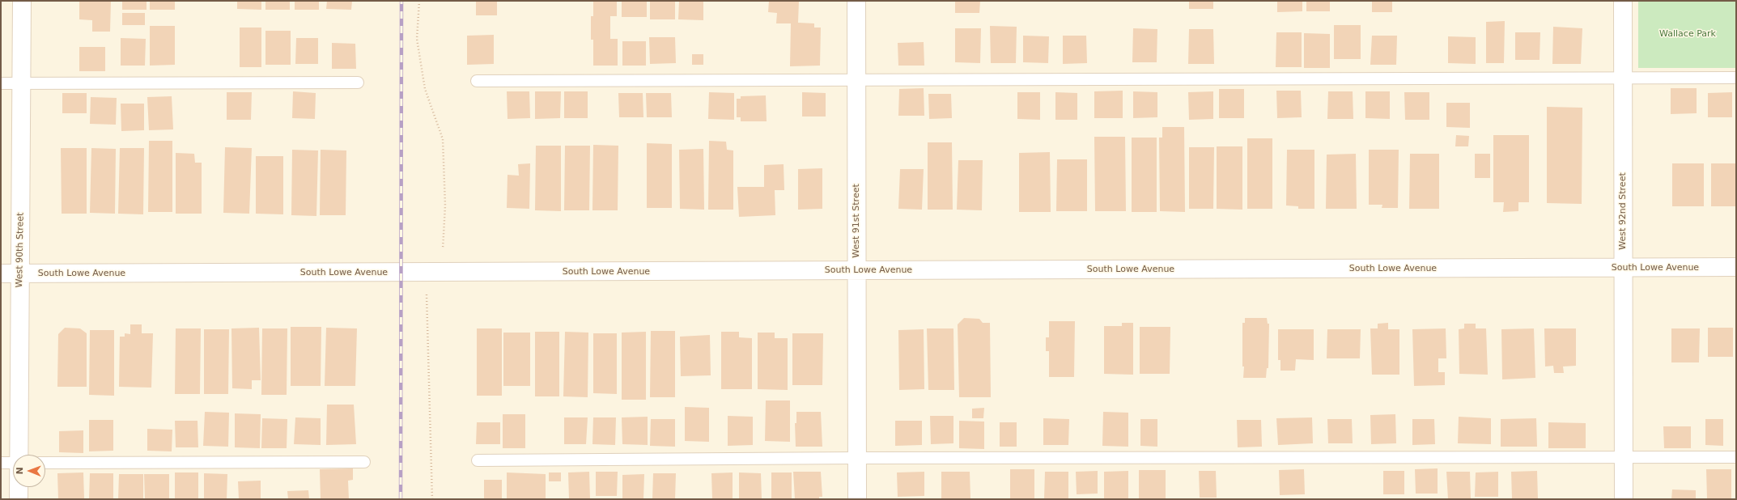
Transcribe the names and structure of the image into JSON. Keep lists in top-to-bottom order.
{
  "streets": {
    "street": [
      "West 92nd Street",
      "West 91st Street",
      "West 90th Street",
      "South Lowe Avenue"
    ]
  },
  "crossings": [
    ["West 92nd Street", "South Lowe Avenue"],
    ["West 91st Street", "South Lowe Avenue"],
    ["West 90th Street", "South Lowe Avenue"]
  ],
  "parks": ["Wallace Park"],
  "north": "left"
}
